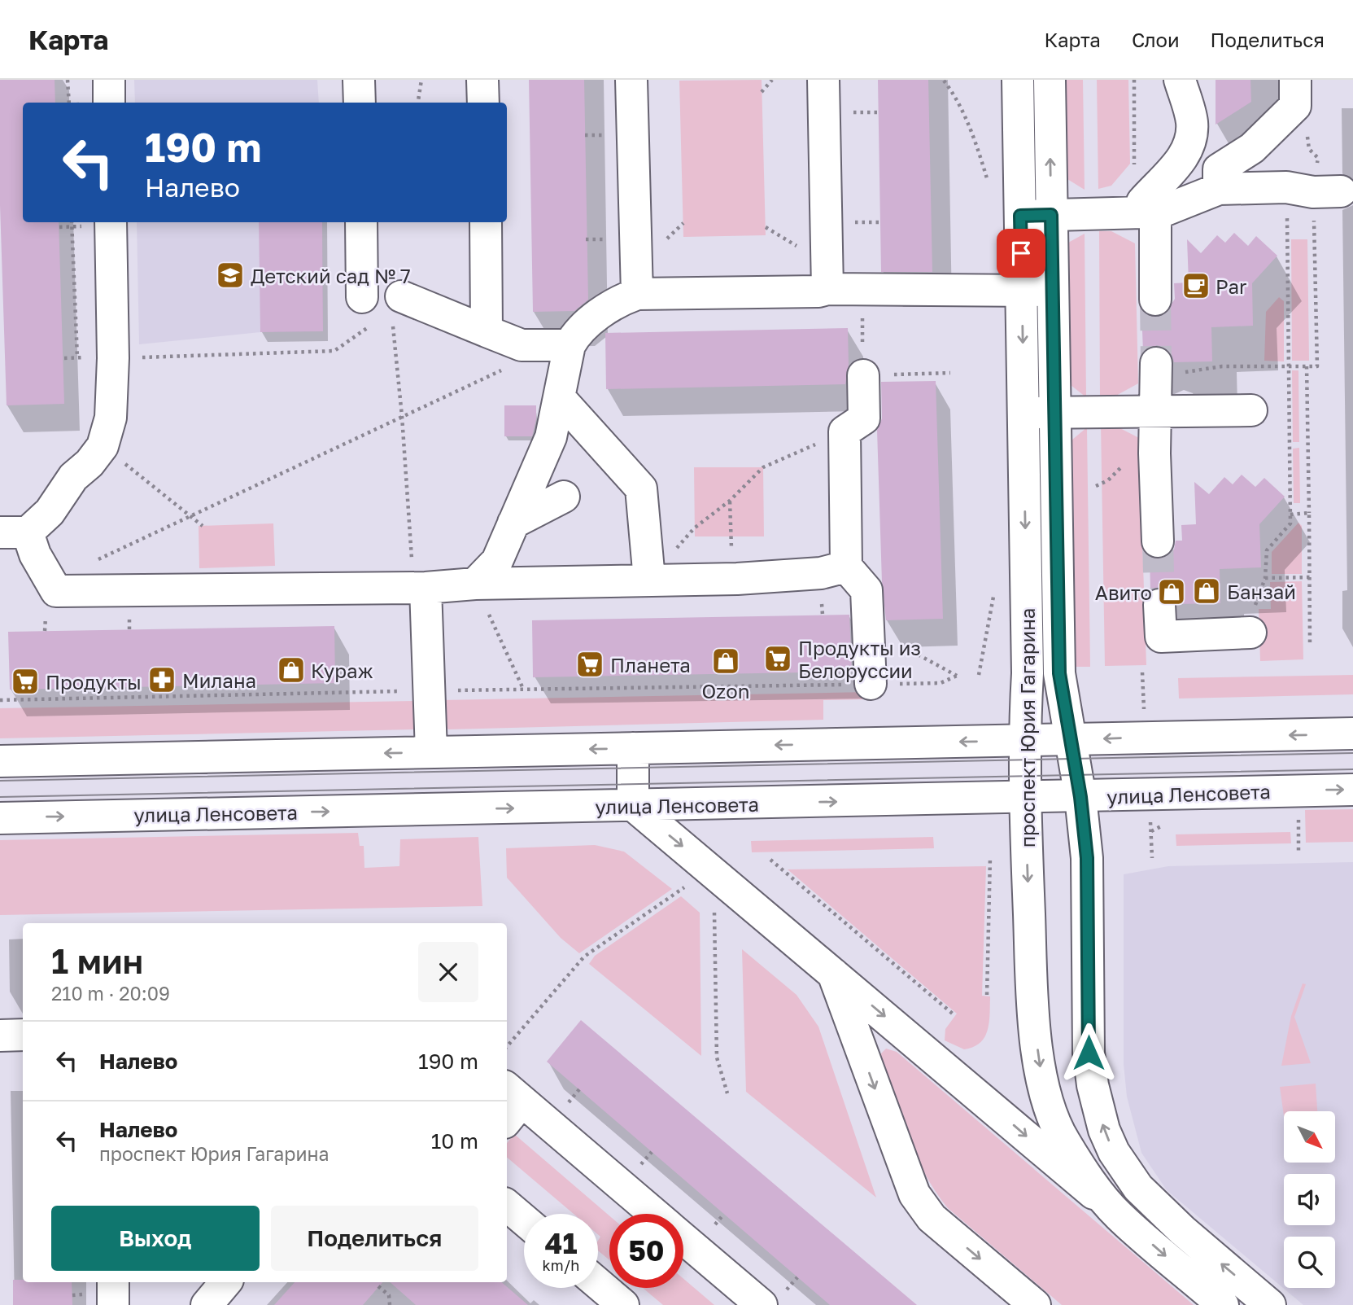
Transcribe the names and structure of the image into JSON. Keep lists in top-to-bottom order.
{
  "streets": {
    "street": ["проспект Юрия Гагарина", "улица Ленсовета"]
  },
  "crossings": [
    ["проспект Юрия Гагарина", "улица Ленсовета"]
  ],
  "places": {
    "school or university": ["Детский сад № 7"],
    "cafe": ["Par"],
    "shop": [
      "Банзай",
      "Авито",
      "Ozon",
      "Кураж"
    ],
    "supermarket": ["Продукты из Белоруссии", "Планета", "Продукты"],
    "pharmacy": ["Милана"]
  },
  "north": "bottom right",
  "page": {
    "header": "Карта",
    "nav": ["Карта", "Слои", "Поделиться"],
    "turn": ["190 m", "Налево"],
    "heading": ["1 мин", "210 m · 20:09"],
    "list": [
      {
        "name": "Налево",
        "value": "190 m"
      },
      {
        "name": "Налево",
        "note": "проспект Юрия Гагарина",
        "value": "10 m"
      }
    ],
    "buttons": ["Выход", "Поделиться"],
    "speed": "41 km/h",
    "limit": "50"
  }
}
